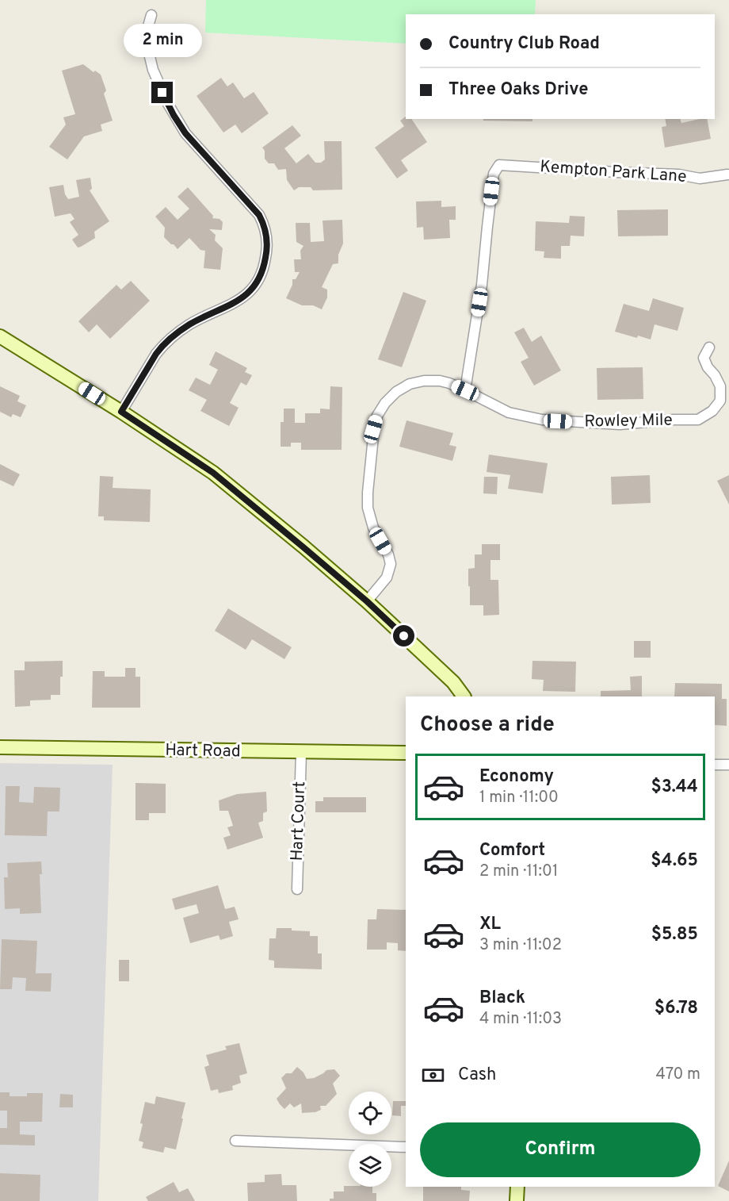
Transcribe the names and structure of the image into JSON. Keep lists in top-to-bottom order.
{
  "streets": {
    "main road": ["Hart Road"],
    "street": ["Kempton Park Lane", "Rowley Mile", "Hart Court"]
  },
  "crossings": [
    ["Kempton Park Lane", "Rowley Mile"],
    ["Hart Road", "Hart Court"]
  ],
  "page": {
    "banner": ["Country Club Road", "Three Oaks Drive"],
    "bubble": "2 min",
    "heading": "Choose a ride",
    "list": [
      {
        "name": "Economy",
        "note": "1 min · 11:00",
        "value": "$3.44"
      },
      {
        "name": "Comfort",
        "note": "2 min · 11:01",
        "value": "$4.65"
      },
      {
        "name": "XL",
        "note": "3 min · 11:02",
        "value": "$5.85"
      },
      {
        "name": "Black",
        "note": "4 min · 11:03",
        "value": "$6.78"
      }
    ],
    "pay": ["Cash", "470 m"],
    "buttons": "Confirm"
  }
}
